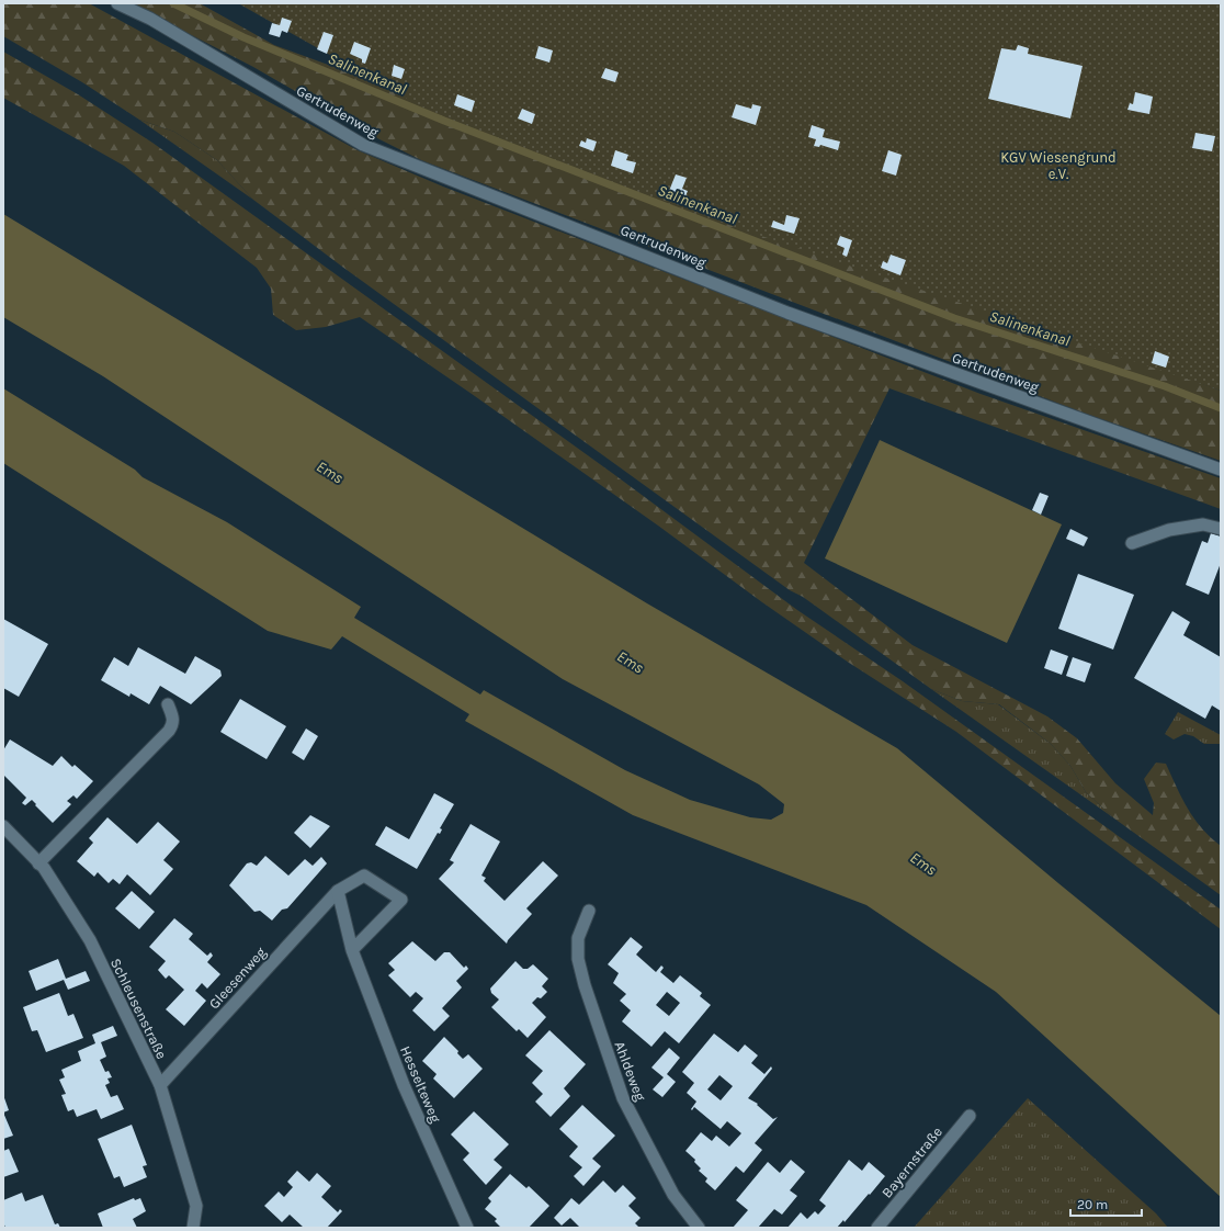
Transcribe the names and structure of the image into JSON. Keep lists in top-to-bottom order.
{
  "streets": {
    "street": [
      "Gertrudenweg",
      "Gleesenweg",
      "Schleusenstraße",
      "Ahldeweg",
      "Hesselteweg",
      "Bayernstraße"
    ]
  },
  "crossings": [
    ["Gleesenweg", "Schleusenstraße"],
    ["Gleesenweg", "Hesselteweg"]
  ],
  "water": ["Salinenkanal", "Ems"],
  "parks": ["KGV Wiesengrund e.V."],
  "scale_bar": "20 m"
}
